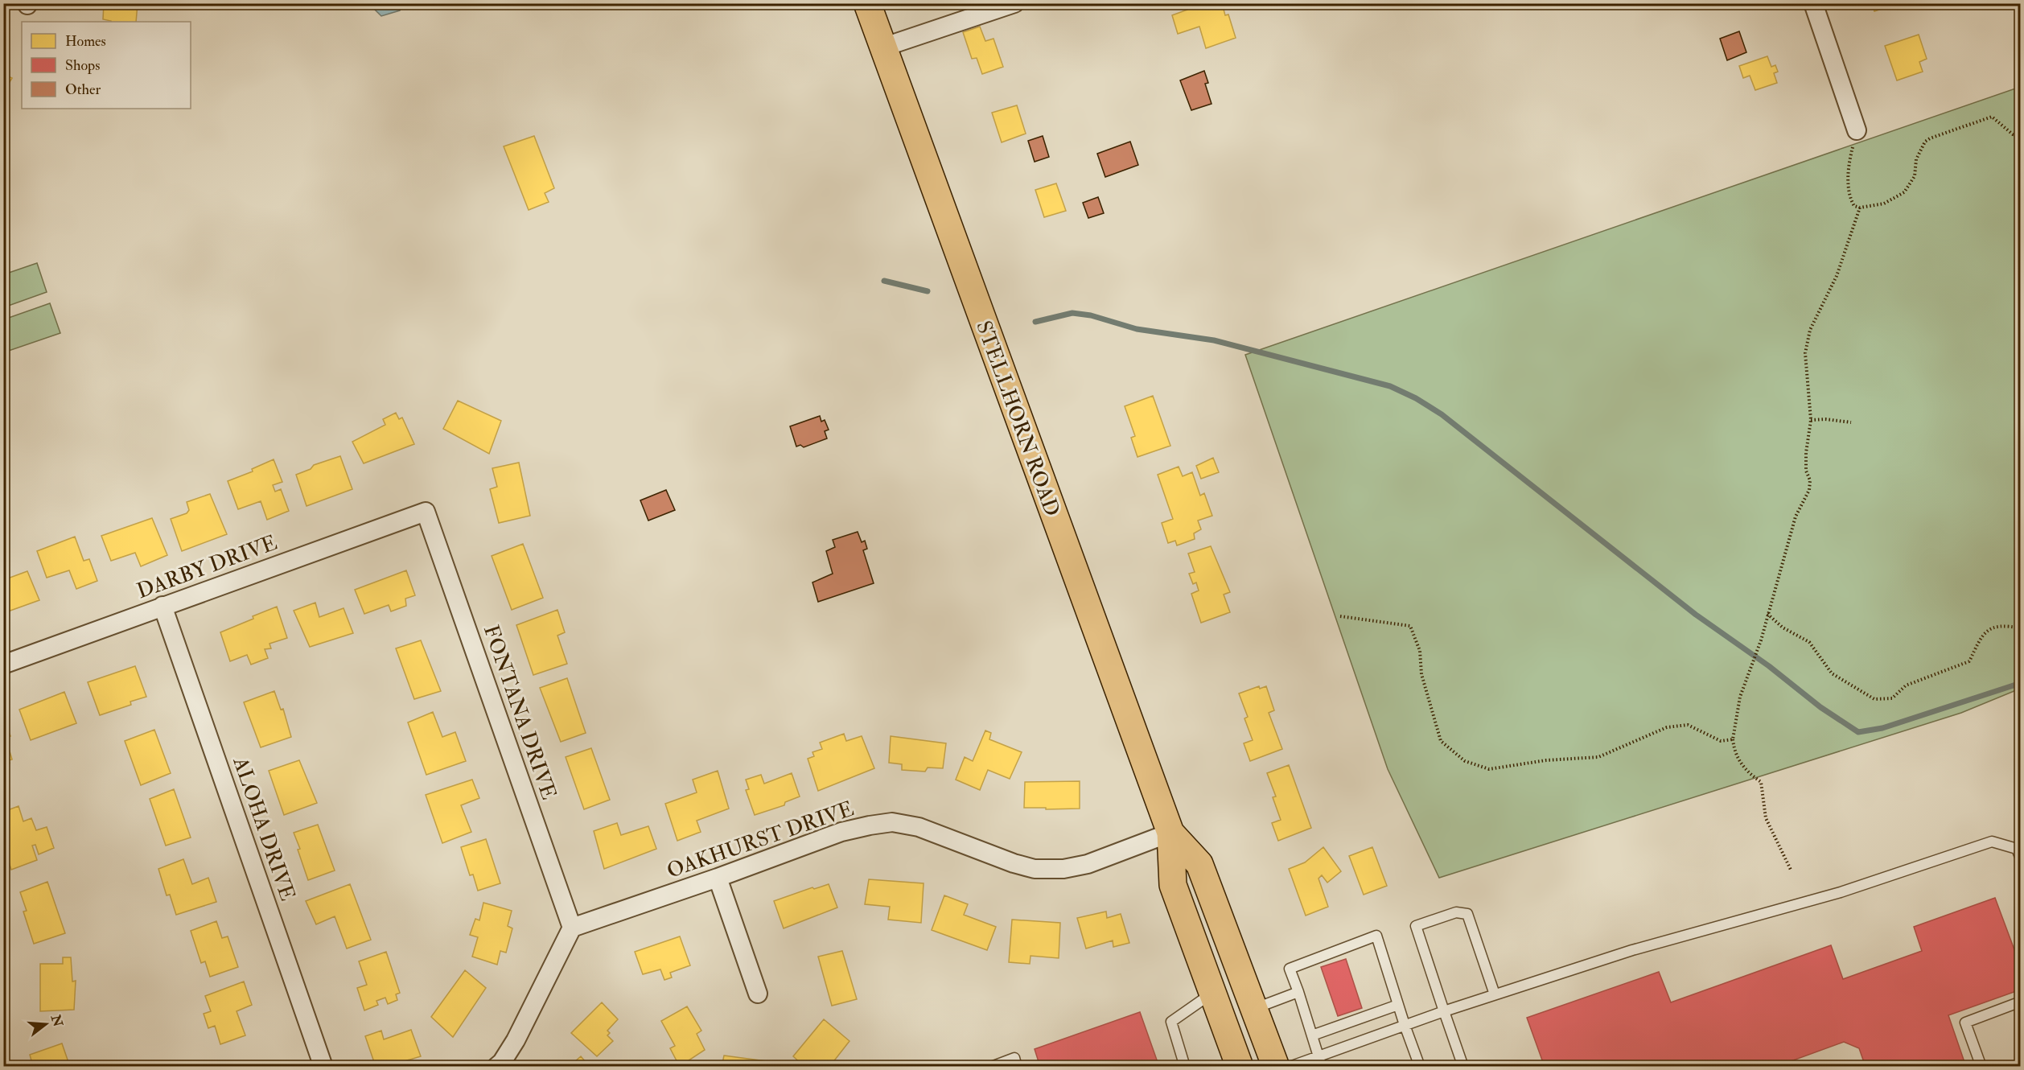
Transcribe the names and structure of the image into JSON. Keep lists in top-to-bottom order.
{
  "streets": {
    "main road": ["STELLHORN ROAD"],
    "street": [
      "DARBY DRIVE",
      "FONTANA DRIVE",
      "ALOHA DRIVE",
      "OAKHURST DRIVE"
    ]
  },
  "crossings": [
    ["STELLHORN ROAD", "OAKHURST DRIVE"],
    ["DARBY DRIVE", "FONTANA DRIVE"],
    ["DARBY DRIVE", "ALOHA DRIVE"],
    ["FONTANA DRIVE", "OAKHURST DRIVE"]
  ],
  "legend": ["Homes", "Shops", "Other"],
  "north": "right"
}
